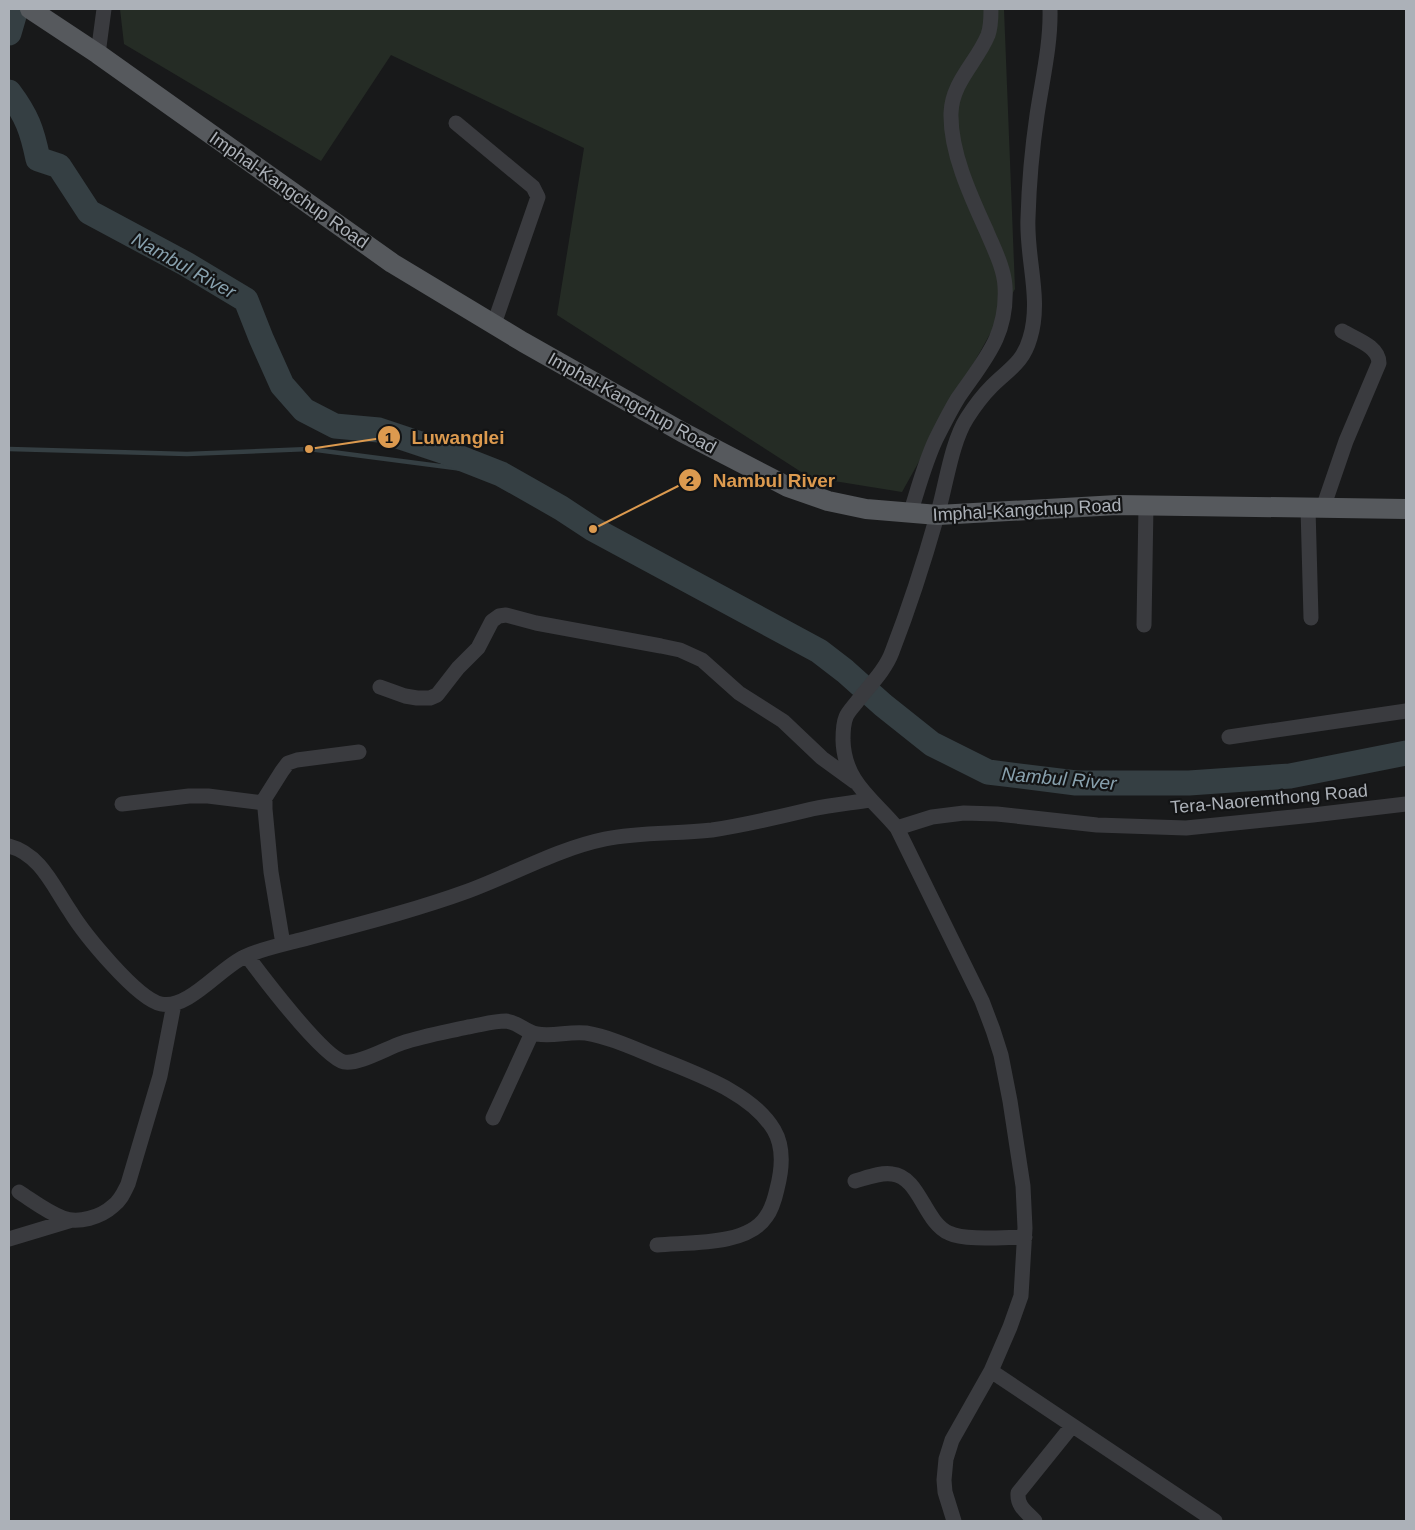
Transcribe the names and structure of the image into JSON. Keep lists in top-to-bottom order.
{
  "streets": {
    "main road": ["Imphal-Kangchup Road"],
    "street": ["Tera-Naoremthong Road"]
  },
  "water": ["Nambul River"],
  "places": ["Luwanglei", "Nambul River"]
}
